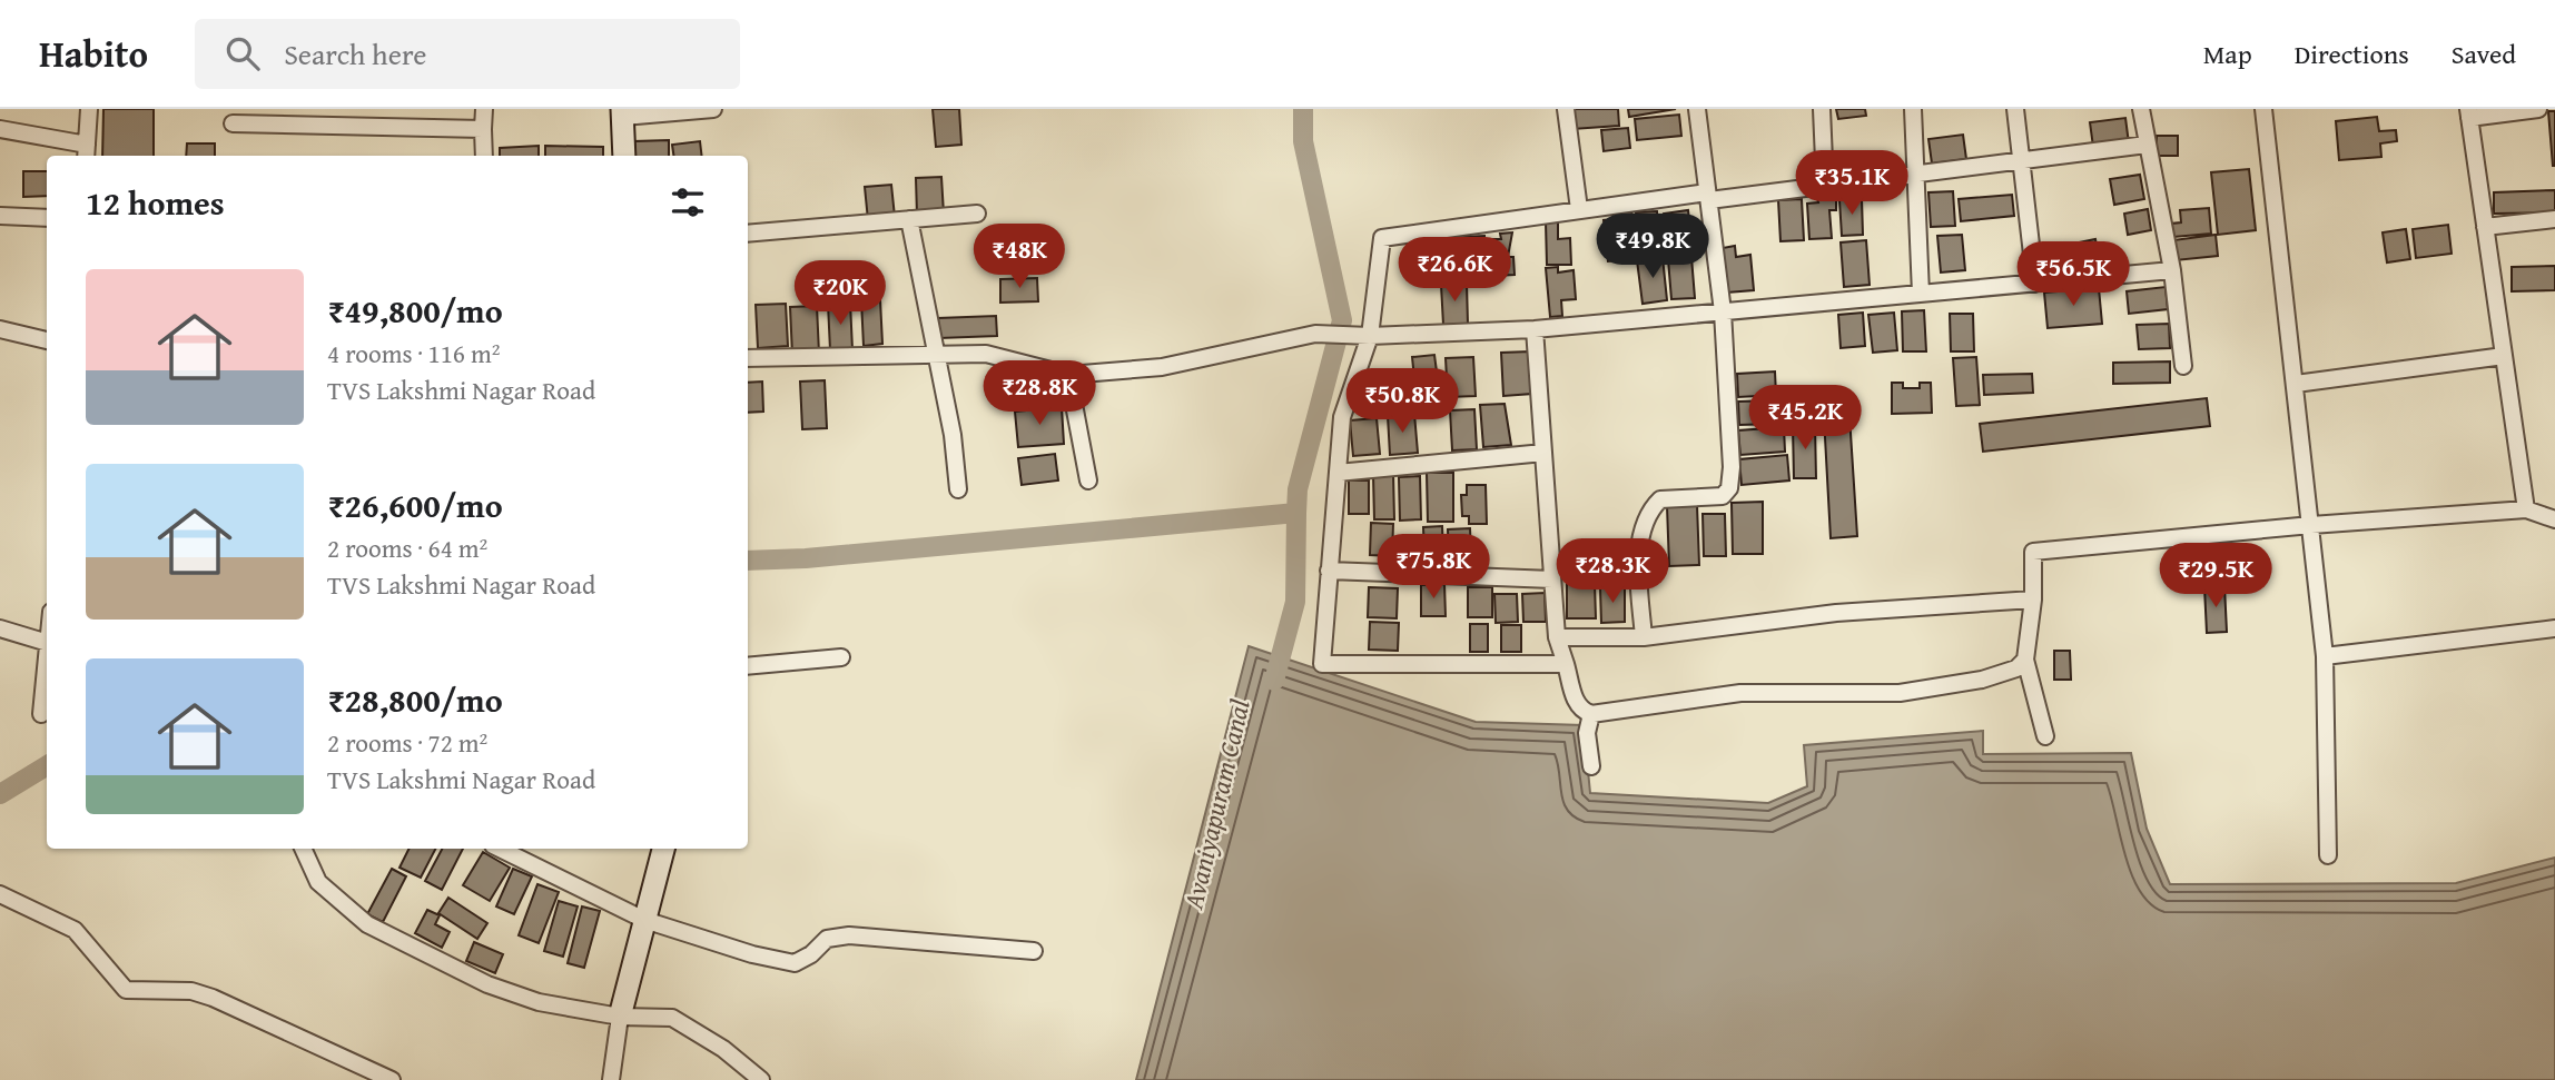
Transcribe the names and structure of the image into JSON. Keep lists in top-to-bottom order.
{
  "water": ["Avaniyapuram Canal"],
  "page": {
    "header": "Habito",
    "search": "Search here",
    "nav": ["Map", "Directions", "Saved"],
    "price": [
      "₹35.1K",
      "₹49.8K",
      "₹48K",
      "₹26.6K",
      "₹56.5K",
      "₹20K",
      "₹28.8K",
      "₹50.8K",
      "₹45.2K",
      "₹75.8K",
      "₹28.3K",
      "₹29.5K"
    ],
    "heading": "12 homes",
    "list": [
      {
        "name": "₹49,800/mo",
        "note": "4 rooms · 116 m² · TVS Lakshmi Nagar Road"
      },
      {
        "name": "₹26,600/mo",
        "note": "2 rooms · 64 m² · TVS Lakshmi Nagar Road"
      },
      {
        "name": "₹28,800/mo",
        "note": "2 rooms · 72 m² · TVS Lakshmi Nagar Road"
      }
    ]
  }
}
